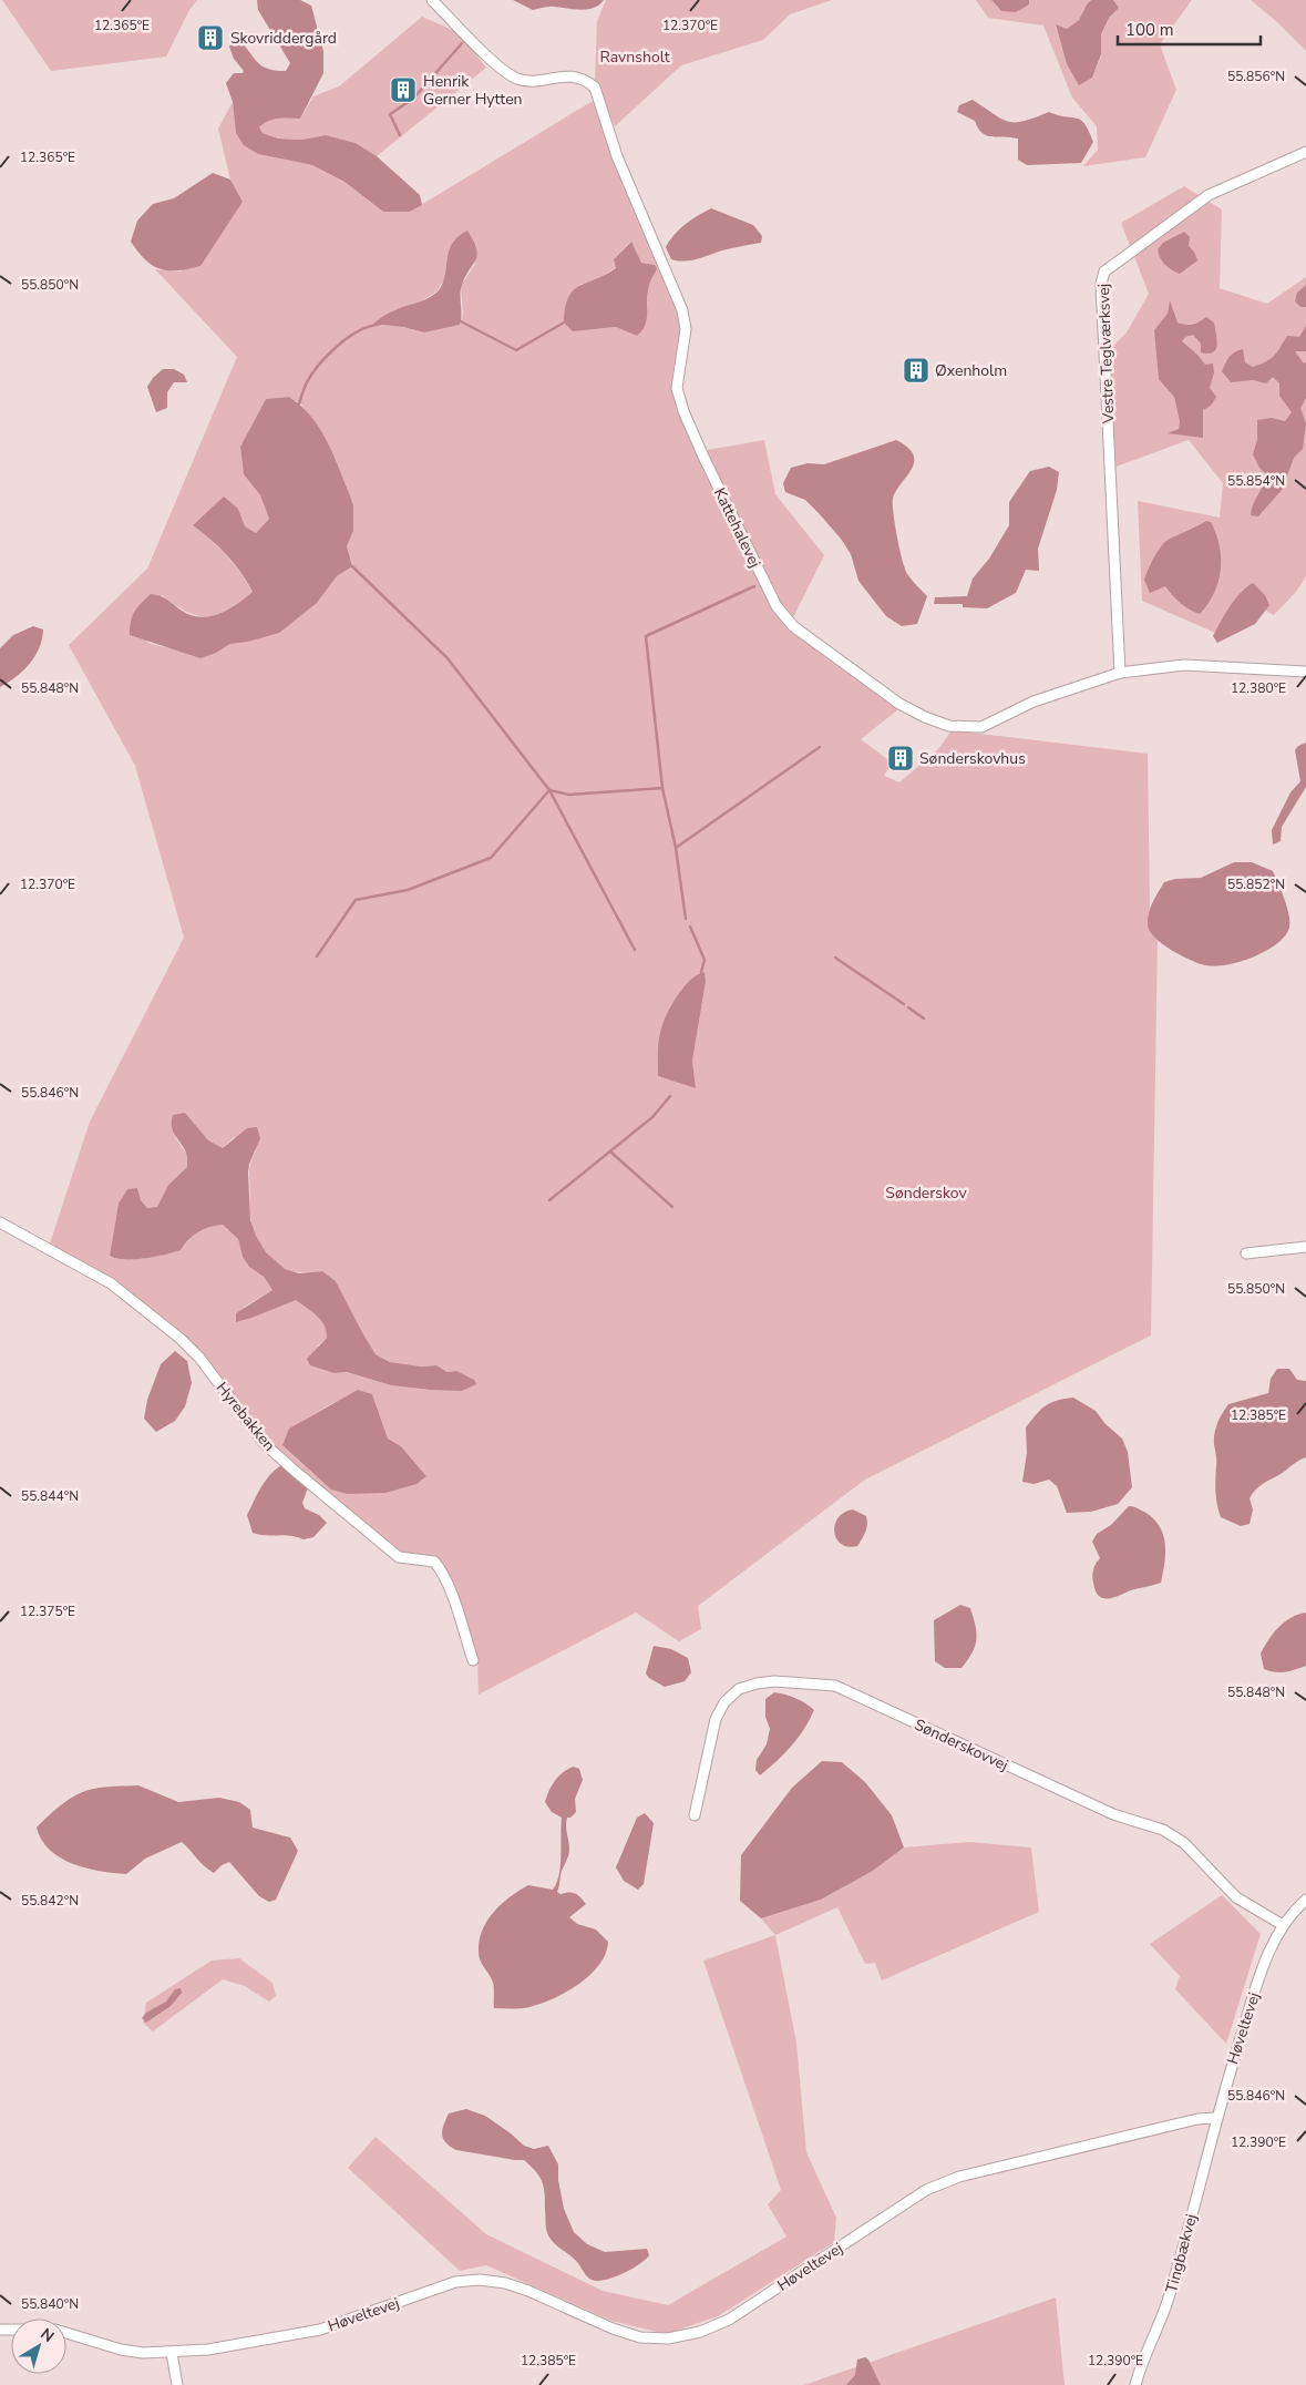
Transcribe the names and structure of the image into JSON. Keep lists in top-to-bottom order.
{
  "streets": {
    "street": [
      "Vestre Teglværksvej",
      "Kattehalevej",
      "Hyrebakken",
      "Sønderskovvej",
      "Høveltevej",
      "Tingbækvej"
    ]
  },
  "crossings": [
    ["Vestre Teglværksvej", "Kattehalevej"],
    ["Sønderskovvej", "Høveltevej"],
    ["Høveltevej", "Tingbækvej"]
  ],
  "parks": ["Ravnsholt", "Sønderskov"],
  "places": {
    "building": [
      "Skovriddergård",
      "Henrik Gerner Hytten",
      "Øxenholm",
      "Sønderskovhus"
    ]
  },
  "scale_bar": "100 m",
  "north": "top right",
  "coordinates": [
    "12.365°E",
    "12.370°E",
    "55.856°N",
    "55.850°N",
    "55.854°N",
    "12.380°E",
    "55.848°N",
    "55.852°N",
    "55.846°N",
    "12.385°E",
    "55.844°N",
    "12.375°E",
    "55.842°N",
    "12.390°E",
    "55.840°N"
  ]
}
